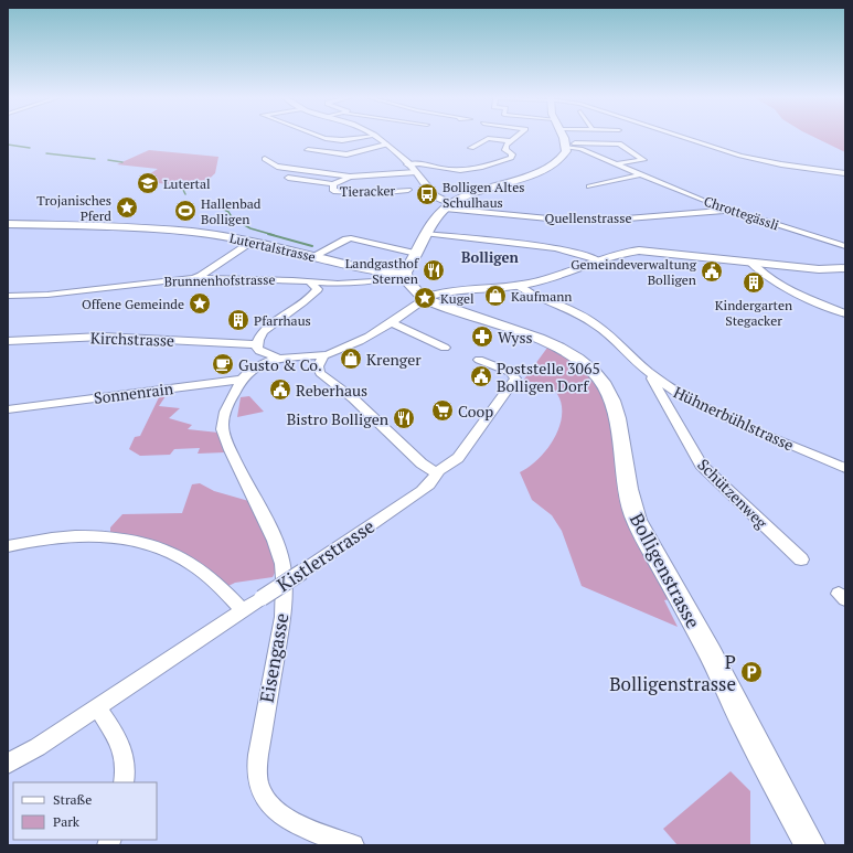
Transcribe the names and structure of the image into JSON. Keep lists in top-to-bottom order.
{
  "streets": {
    "main road": ["Bolligenstrasse"],
    "street": [
      "Tieracker",
      "Chrottegässli",
      "Quellenstrasse",
      "Lutertalstrasse",
      "Brunnenhofstrasse",
      "Kirchstrasse",
      "Sonnenrain",
      "Hühnerbühlstrasse",
      "Schützenweg",
      "Kistlerstrasse",
      "Eisengasse"
    ]
  },
  "crossings": [
    ["Chrottegässli", "Quellenstrasse"],
    ["Lutertalstrasse", "Brunnenhofstrasse"],
    ["Lutertalstrasse", "Bolligenstrasse"],
    ["Brunnenhofstrasse", "Bolligenstrasse"],
    ["Kirchstrasse", "Bolligenstrasse"],
    ["Sonnenrain", "Eisengasse"],
    ["Hühnerbühlstrasse", "Schützenweg"]
  ],
  "districts": ["Bolligen"],
  "places": {
    "school or university": ["Lutertal"],
    "bus stop": ["Bolligen Altes Schulhaus"],
    "place": ["Trojanisches Pferd", "Kugel", "Offene Gemeinde"],
    "sports": ["Hallenbad Bolligen"],
    "restaurant": ["Landgasthof Sternen", "Bistro Bolligen"],
    "public building": ["Gemeindeverwaltung Bolligen", "Poststelle 3065 Bolligen Dorf", "Reberhaus"],
    "building": ["Kindergarten Stegacker", "Pfarrhaus"],
    "shop": ["Kaufmann", "Krenger"],
    "pharmacy": ["Wyss"],
    "cafe": ["Gusto & Co."],
    "supermarket": ["Coop"],
    "parking": ["P Bolligenstrasse"]
  },
  "legend": ["Straße", "Park"]
}
